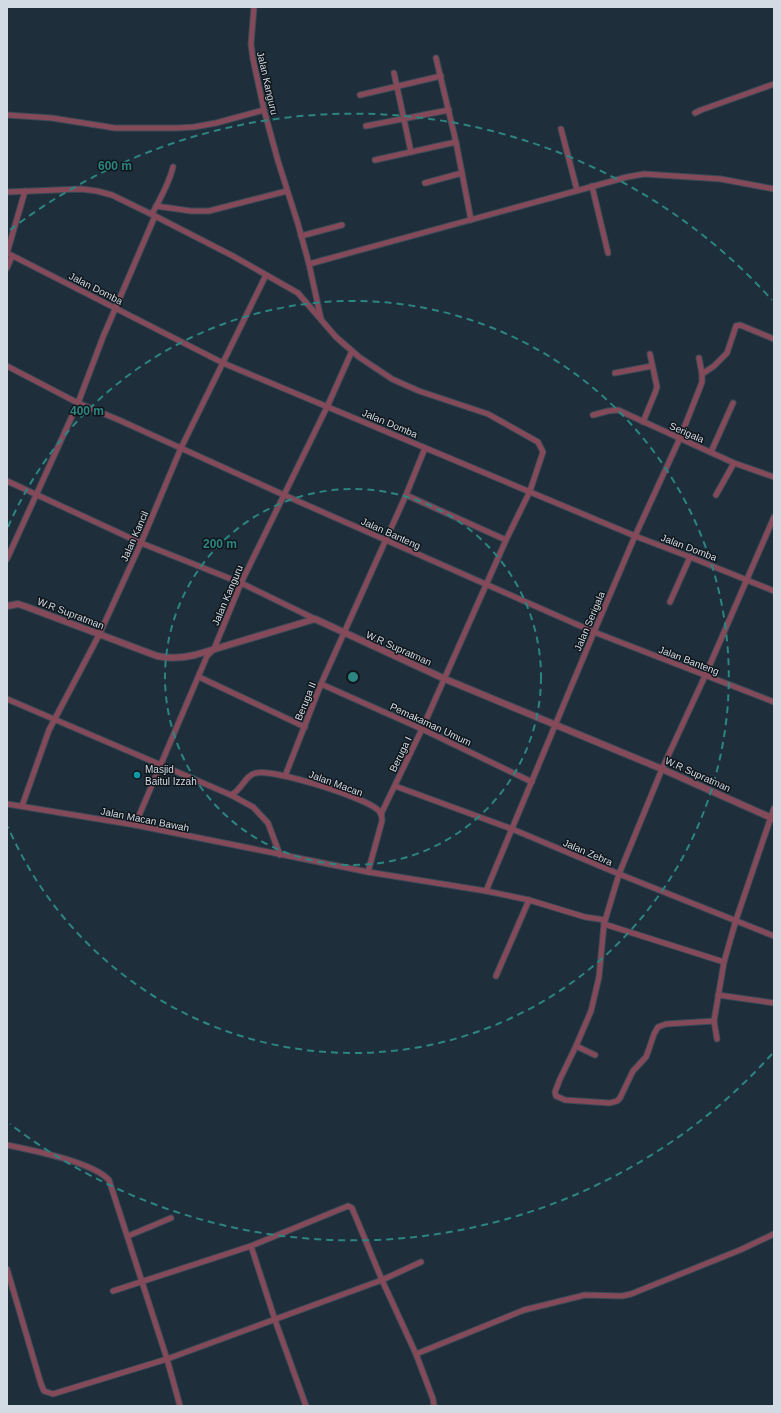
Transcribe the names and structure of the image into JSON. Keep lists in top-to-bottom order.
{
  "streets": {
    "street": [
      "Jalan Kanguru",
      "Jalan Domba",
      "Serigala",
      "Jalan Banteng",
      "Jalan Kancil",
      "W.R Supratman",
      "Jalan Serigala",
      "Beruga II",
      "Pemakaman Umum",
      "Beruga I",
      "Jalan Macan",
      "Jalan Macan Bawah",
      "Jalan Zebra"
    ]
  },
  "crossings": [
    ["Jalan Kanguru", "Jalan Domba"],
    ["Jalan Kanguru", "Jalan Banteng"],
    ["Jalan Kanguru", "W.R Supratman"],
    ["Jalan Kanguru", "Beruga I"],
    ["Jalan Kanguru", "Jalan Macan Bawah"],
    ["Jalan Domba", "Jalan Kancil"],
    ["Jalan Domba", "Jalan Serigala"],
    ["Jalan Domba", "Beruga II"],
    ["Jalan Domba", "Beruga I"],
    ["Serigala", "Jalan Serigala"],
    ["Jalan Banteng", "Jalan Kancil"],
    ["Jalan Banteng", "Jalan Serigala"],
    ["Jalan Banteng", "Beruga II"],
    ["Jalan Banteng", "Beruga I"],
    ["Jalan Kancil", "W.R Supratman"],
    ["Jalan Kancil", "Beruga I"],
    ["Jalan Kancil", "Jalan Macan Bawah"],
    ["W.R Supratman", "Jalan Serigala"],
    ["W.R Supratman", "Beruga II"],
    ["W.R Supratman", "Beruga I"],
    ["Jalan Serigala", "Pemakaman Umum"],
    ["Jalan Serigala", "Jalan Macan Bawah"],
    ["Jalan Serigala", "Jalan Zebra"],
    ["Beruga II", "Pemakaman Umum"],
    ["Beruga II", "Jalan Macan"],
    ["Pemakaman Umum", "Beruga I"],
    ["Beruga I", "Jalan Macan"],
    ["Beruga I", "Jalan Zebra"]
  ],
  "places": ["Masjid Baitul Izzah"],
  "rings": ["600 m", "400 m", "200 m"]
}
